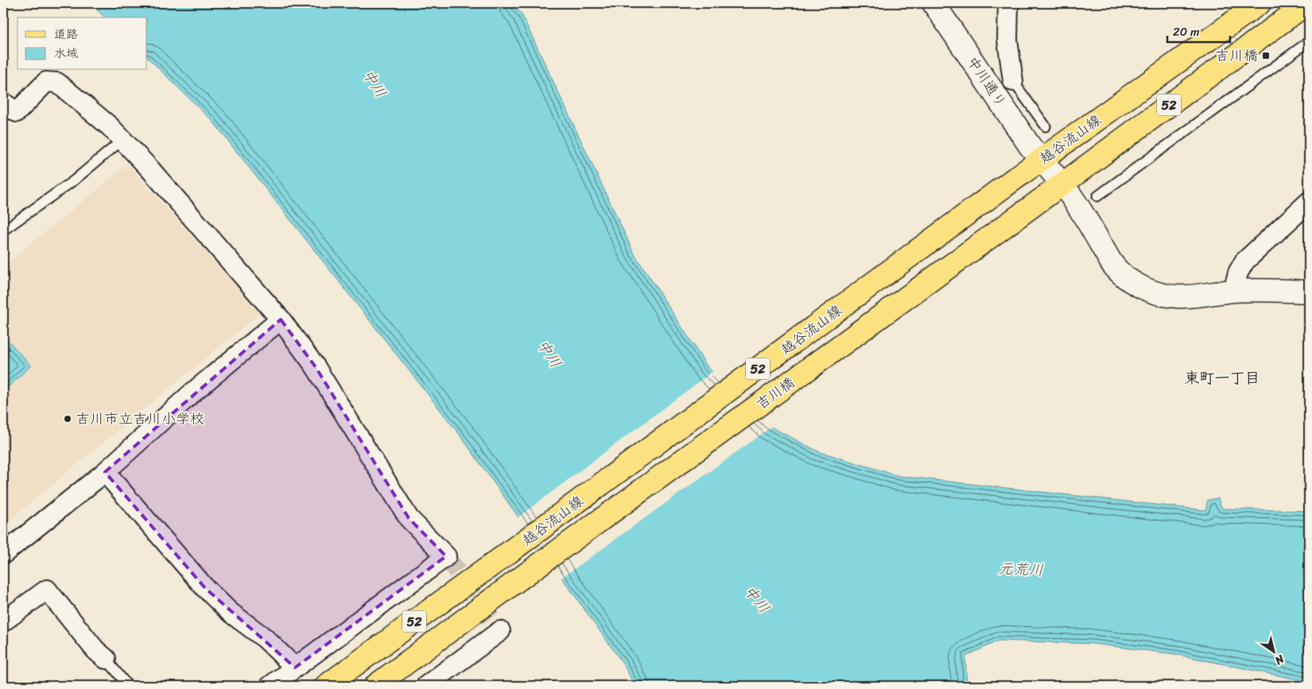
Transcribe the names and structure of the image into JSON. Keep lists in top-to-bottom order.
{
  "streets": {
    "main road": ["52", "越谷流山線", "吉川橋"],
    "street": ["中川通り"]
  },
  "crossings": [
    ["中川通り", "52"],
    ["中川通り", "越谷流山線"],
    ["中川通り", "吉川橋"],
    ["52", "吉川橋"]
  ],
  "districts": ["東町一丁目"],
  "water": ["中川", "元荒川"],
  "places": {
    "transit": ["吉川橋"],
    "other": ["吉川市立吉川小学校"]
  },
  "legend": ["道路", "水域"],
  "scale_bar": "20 m",
  "north": "bottom right"
}
